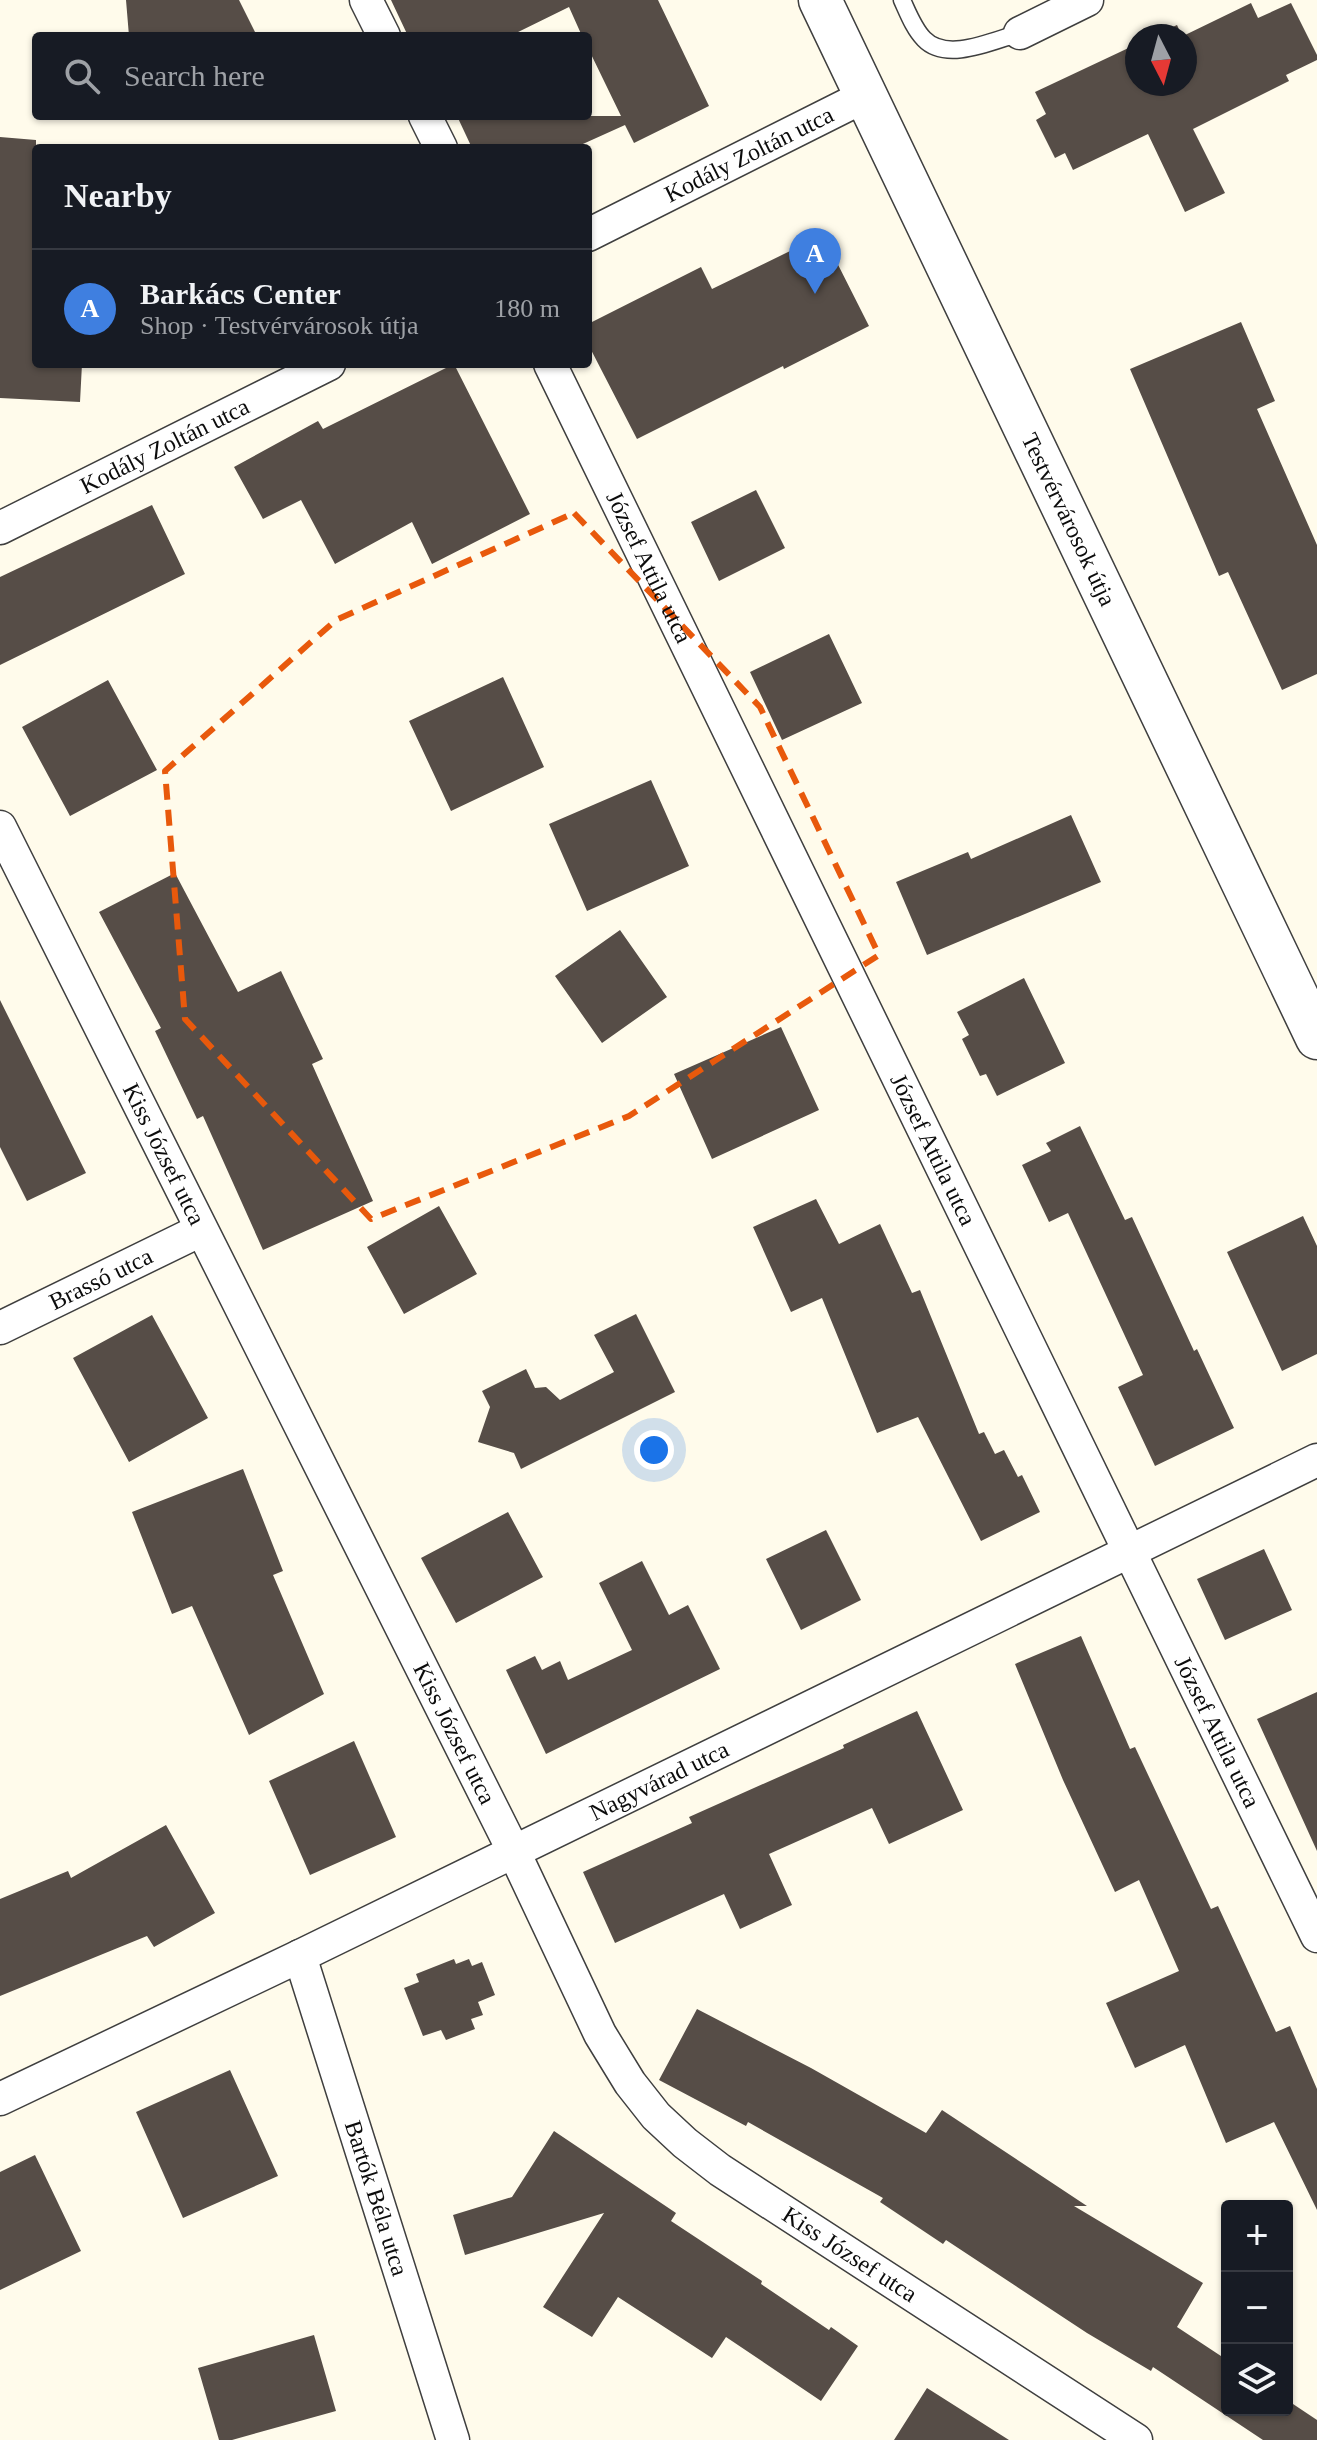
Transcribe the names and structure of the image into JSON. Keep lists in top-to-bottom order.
{
  "streets": {
    "street": [
      "Kodály Zoltán utca",
      "Testvérvárosok útja",
      "József Attila utca",
      "Kiss József utca",
      "Brassó utca",
      "Nagyvárad utca",
      "Bartók Béla utca"
    ]
  },
  "crossings": [
    ["Kodály Zoltán utca", "Testvérvárosok útja"],
    ["József Attila utca", "Nagyvárad utca"],
    ["Kiss József utca", "Brassó utca"],
    ["Kiss József utca", "Nagyvárad utca"],
    ["Nagyvárad utca", "Bartók Béla utca"]
  ],
  "north": "bottom",
  "page": {
    "search": "Search here",
    "heading": "Nearby",
    "pins": "A",
    "list": [
      {
        "mark": "A",
        "name": "Barkács Center",
        "note": "Shop · Testvérvárosok útja",
        "value": "180 m"
      }
    ],
    "map_buttons": ["+", "−"]
  }
}
